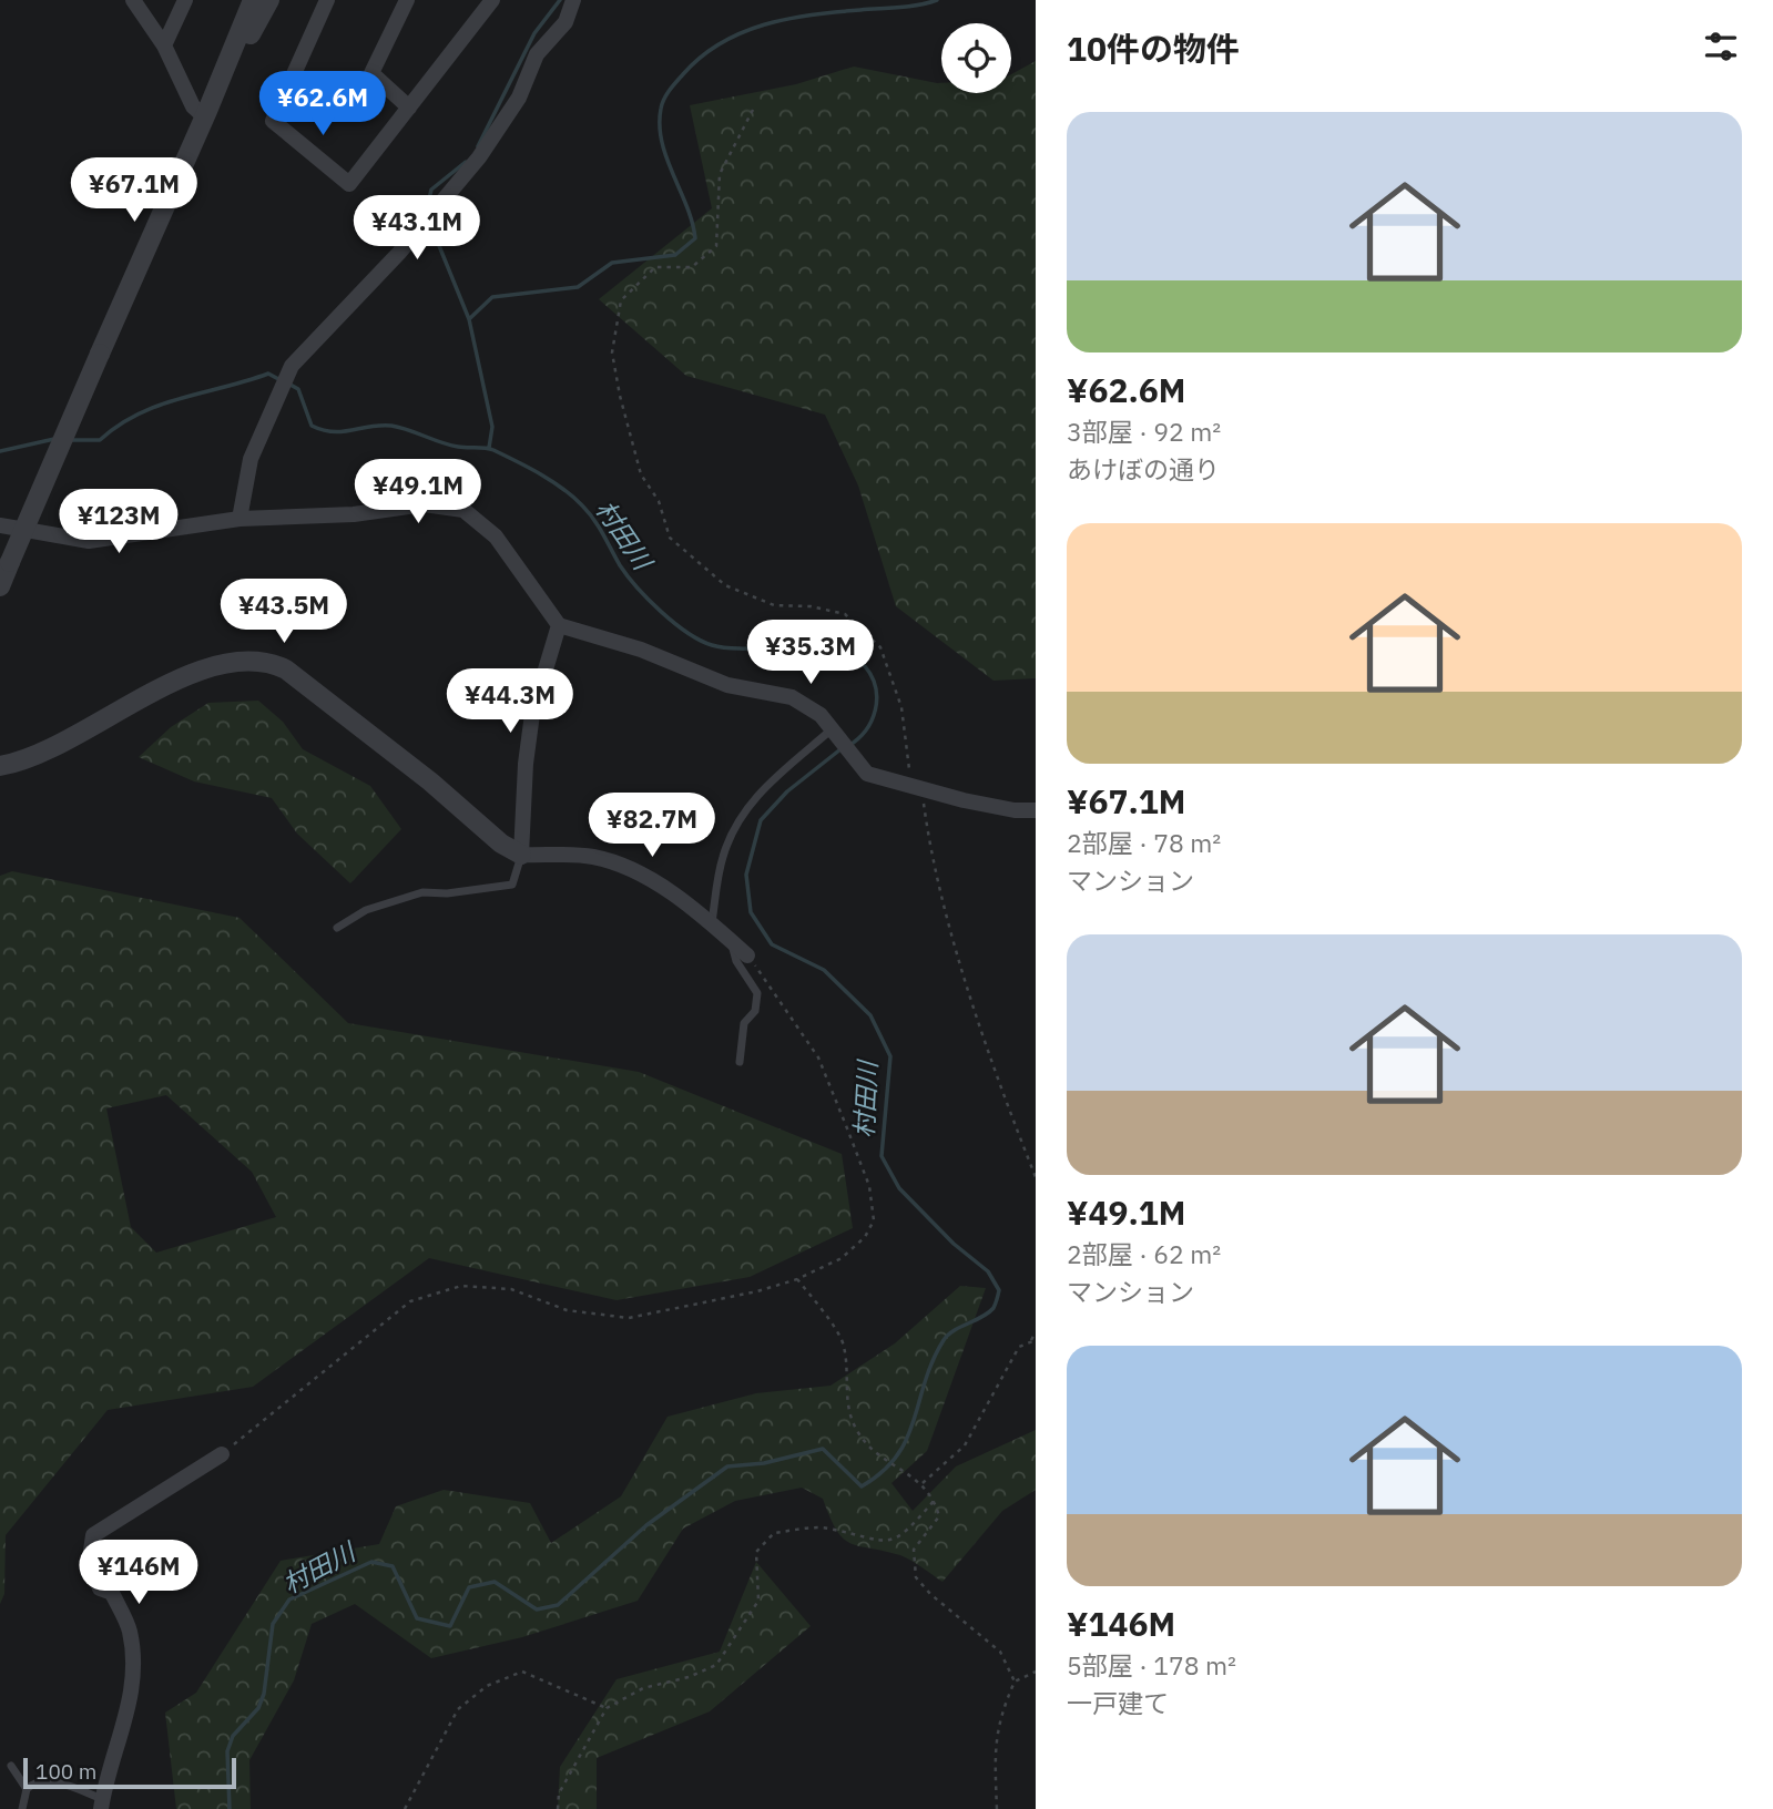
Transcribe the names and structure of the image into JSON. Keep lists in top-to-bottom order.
{
  "water": ["村田川"],
  "scale_bar": "100 m",
  "page": {
    "heading": "10件の物件",
    "price": [
      "¥62.6M",
      "¥67.1M",
      "¥43.1M",
      "¥49.1M",
      "¥123M",
      "¥43.5M",
      "¥35.3M",
      "¥44.3M",
      "¥82.7M",
      "¥146M"
    ],
    "list": [
      {
        "name": "¥62.6M",
        "note": "3部屋 · 92 m² · あけぼの通り"
      },
      {
        "name": "¥67.1M",
        "note": "2部屋 · 78 m² · マンション"
      },
      {
        "name": "¥49.1M",
        "note": "2部屋 · 62 m² · マンション"
      },
      {
        "name": "¥146M",
        "note": "5部屋 · 178 m² · 一戸建て"
      }
    ],
    "scale": "100 m"
  }
}
